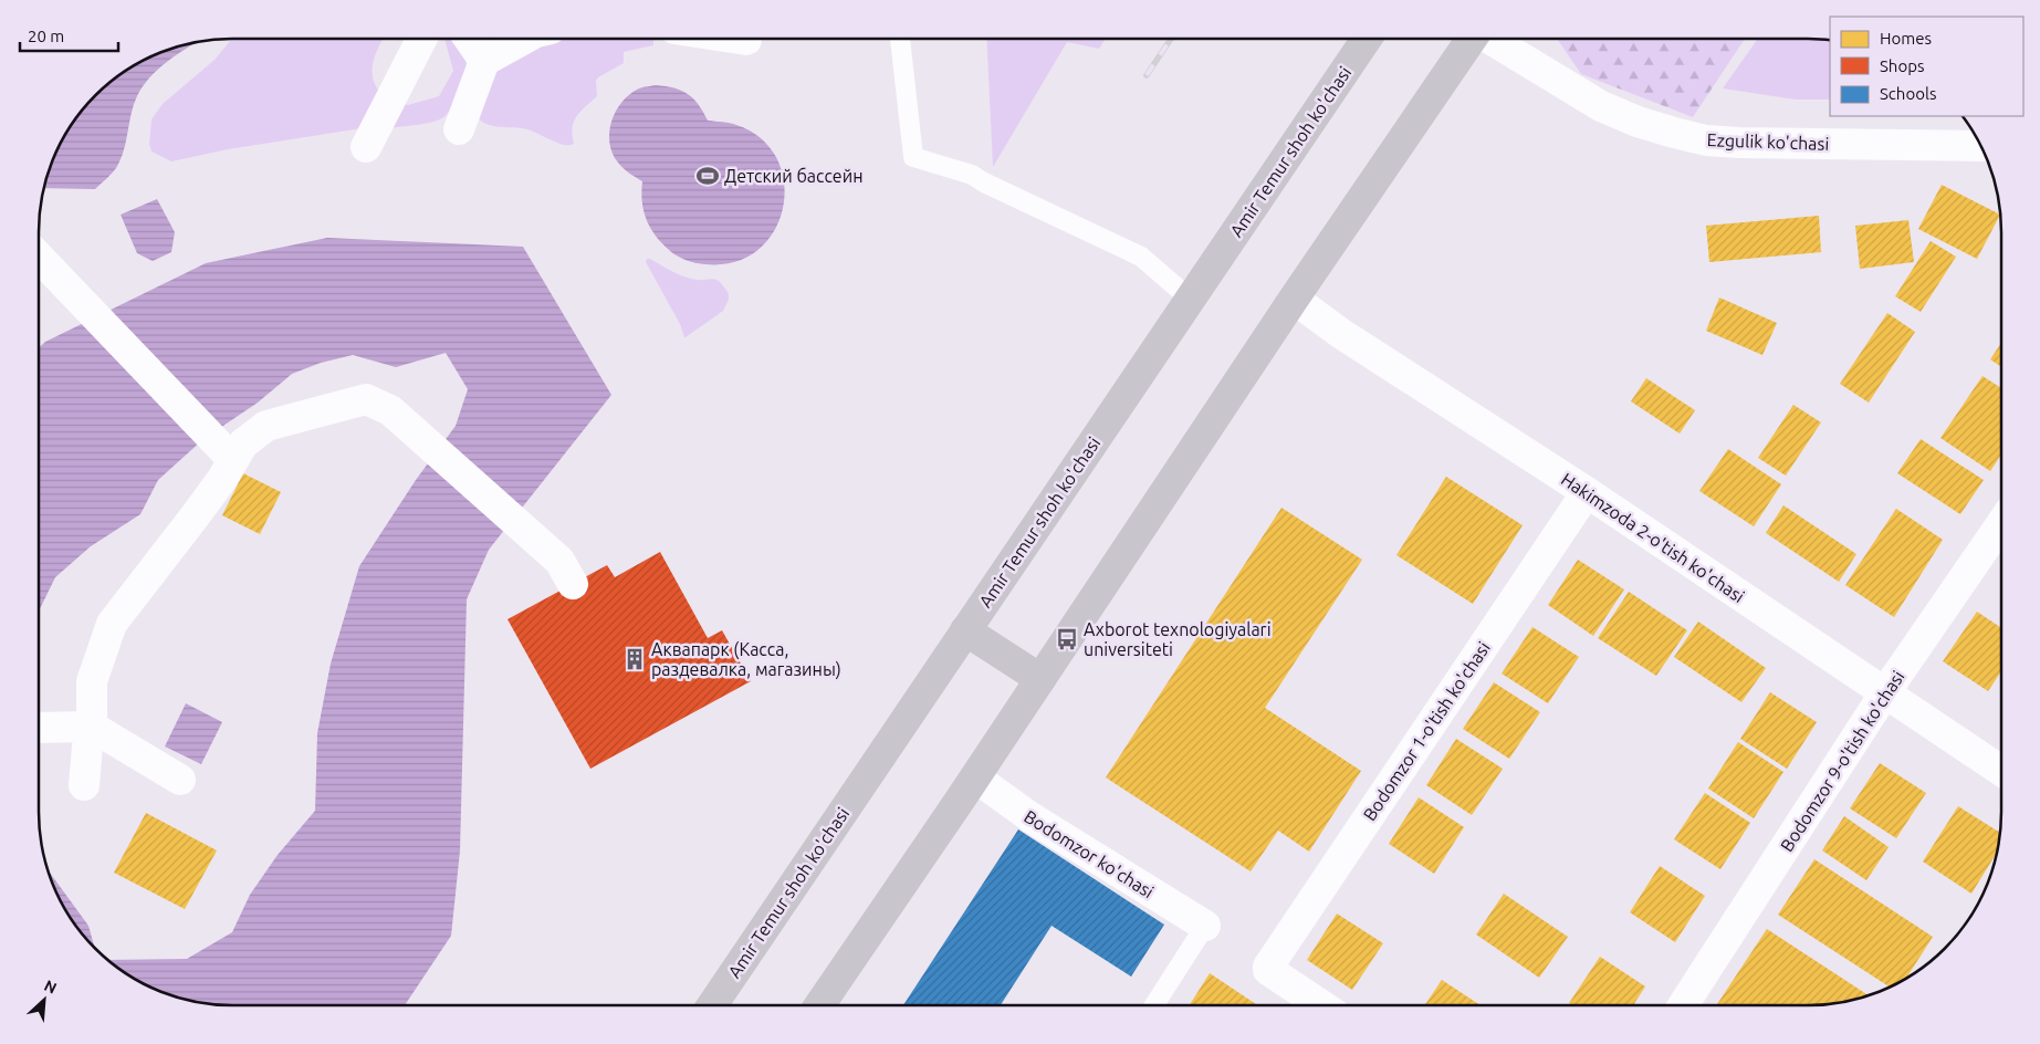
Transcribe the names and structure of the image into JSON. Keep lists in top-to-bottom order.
{
  "streets": {
    "main road": ["Amir Temur shoh ko'chasi"],
    "street": [
      "Ezgulik ko'chasi",
      "Hakimzoda 2-o'tish ko'chasi",
      "Bodomzor 1-o'tish ko'chasi",
      "Bodomzor 9-o'tish ko'chasi",
      "Bodomzor ko'chasi"
    ]
  },
  "crossings": [
    ["Hakimzoda 2-o'tish ko'chasi", "Bodomzor 1-o'tish ko'chasi"],
    ["Hakimzoda 2-o'tish ko'chasi", "Bodomzor 9-o'tish ko'chasi"]
  ],
  "places": {
    "sports": ["Детский бассейн"],
    "bus stop": ["Axborot texnologiyalari universiteti"],
    "building": ["Аквапарк (Касса, раздевалка, магазины)"]
  },
  "legend": ["Homes", "Shops", "Schools"],
  "scale_bar": "20 m",
  "north": "top right"
}
